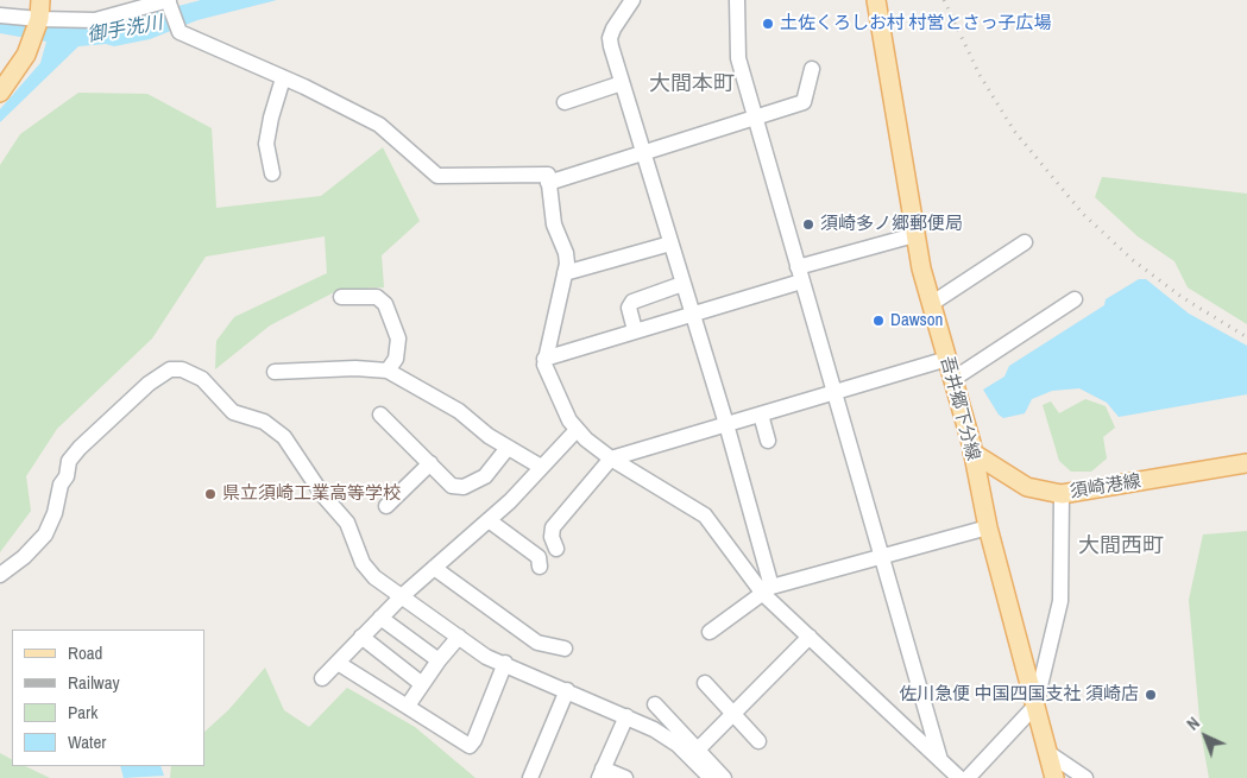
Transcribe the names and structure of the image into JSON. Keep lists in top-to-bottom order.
{
  "streets": {
    "main road": ["吾井郷下分線", "須崎港線"]
  },
  "crossings": [
    ["吾井郷下分線", "須崎港線"]
  ],
  "districts": ["大間本町", "大間西町"],
  "water": ["御手洗川"],
  "places": [
    "土佐くろしお村 村営とさっ子広場",
    "須崎多ノ郷郵便局",
    "Dawson",
    "県立須崎工業高等学校",
    "佐川急便 中国四国支社 須崎店"
  ],
  "legend": [
    "Road",
    "Railway",
    "Park",
    "Water"
  ],
  "north": "top left"
}
